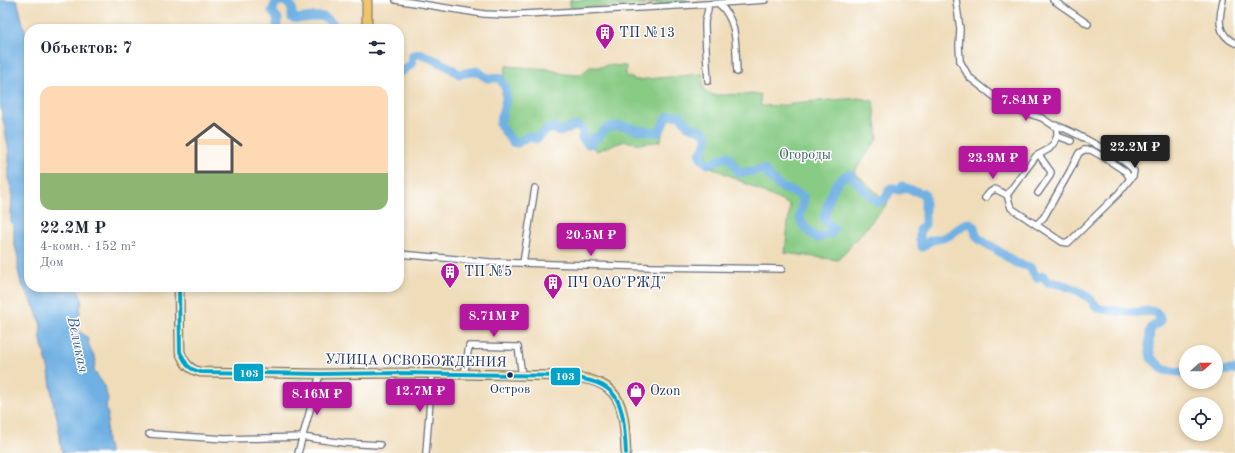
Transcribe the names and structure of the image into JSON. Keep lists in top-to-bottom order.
{
  "streets": {
    "main road": ["УЛИЦА ОСВОБОЖДЕНИЯ"]
  },
  "water": ["Великая"],
  "parks": ["Огороды"],
  "places": {
    "building": ["ТП №13", "ТП №5", "ПЧ ОАО\"РЖД\""],
    "other": ["Остров"],
    "shop": ["Ozon"]
  },
  "lines": ["transit line 103"],
  "north": "right",
  "page": {
    "heading": "Объектов: 7",
    "list": [
      {
        "name": "22.2M ₽",
        "note": "4-комн. · 152 m² · Дом"
      }
    ],
    "price": [
      "7.84M ₽",
      "22.2M ₽",
      "23.9M ₽",
      "20.5M ₽",
      "8.71M ₽",
      "12.7M ₽",
      "8.16M ₽"
    ]
  }
}
